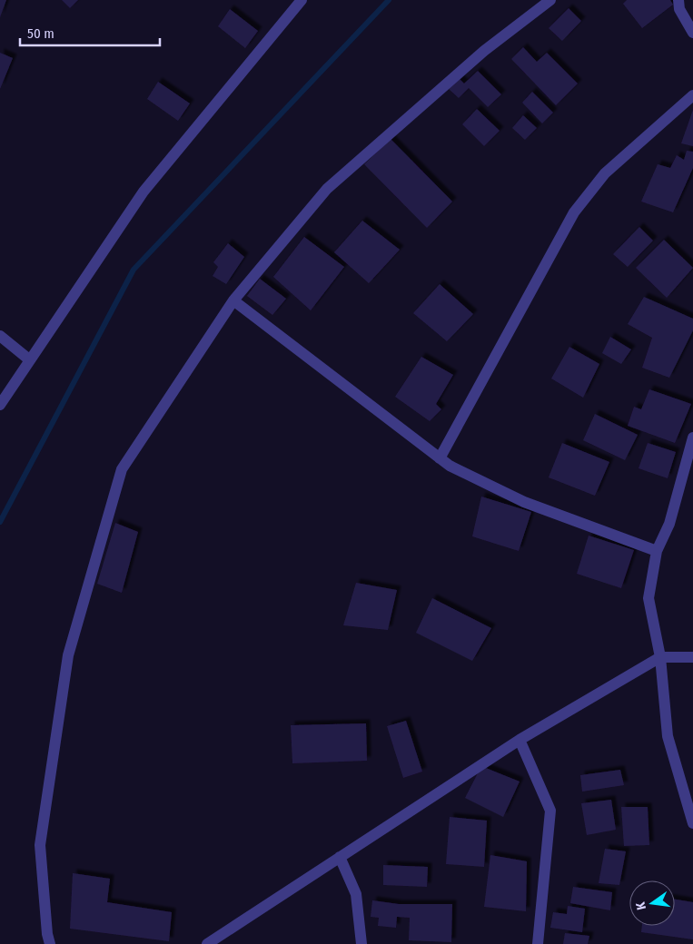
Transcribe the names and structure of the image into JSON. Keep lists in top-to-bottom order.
{
  "scale_bar": "50 m",
  "north": "left"
}
